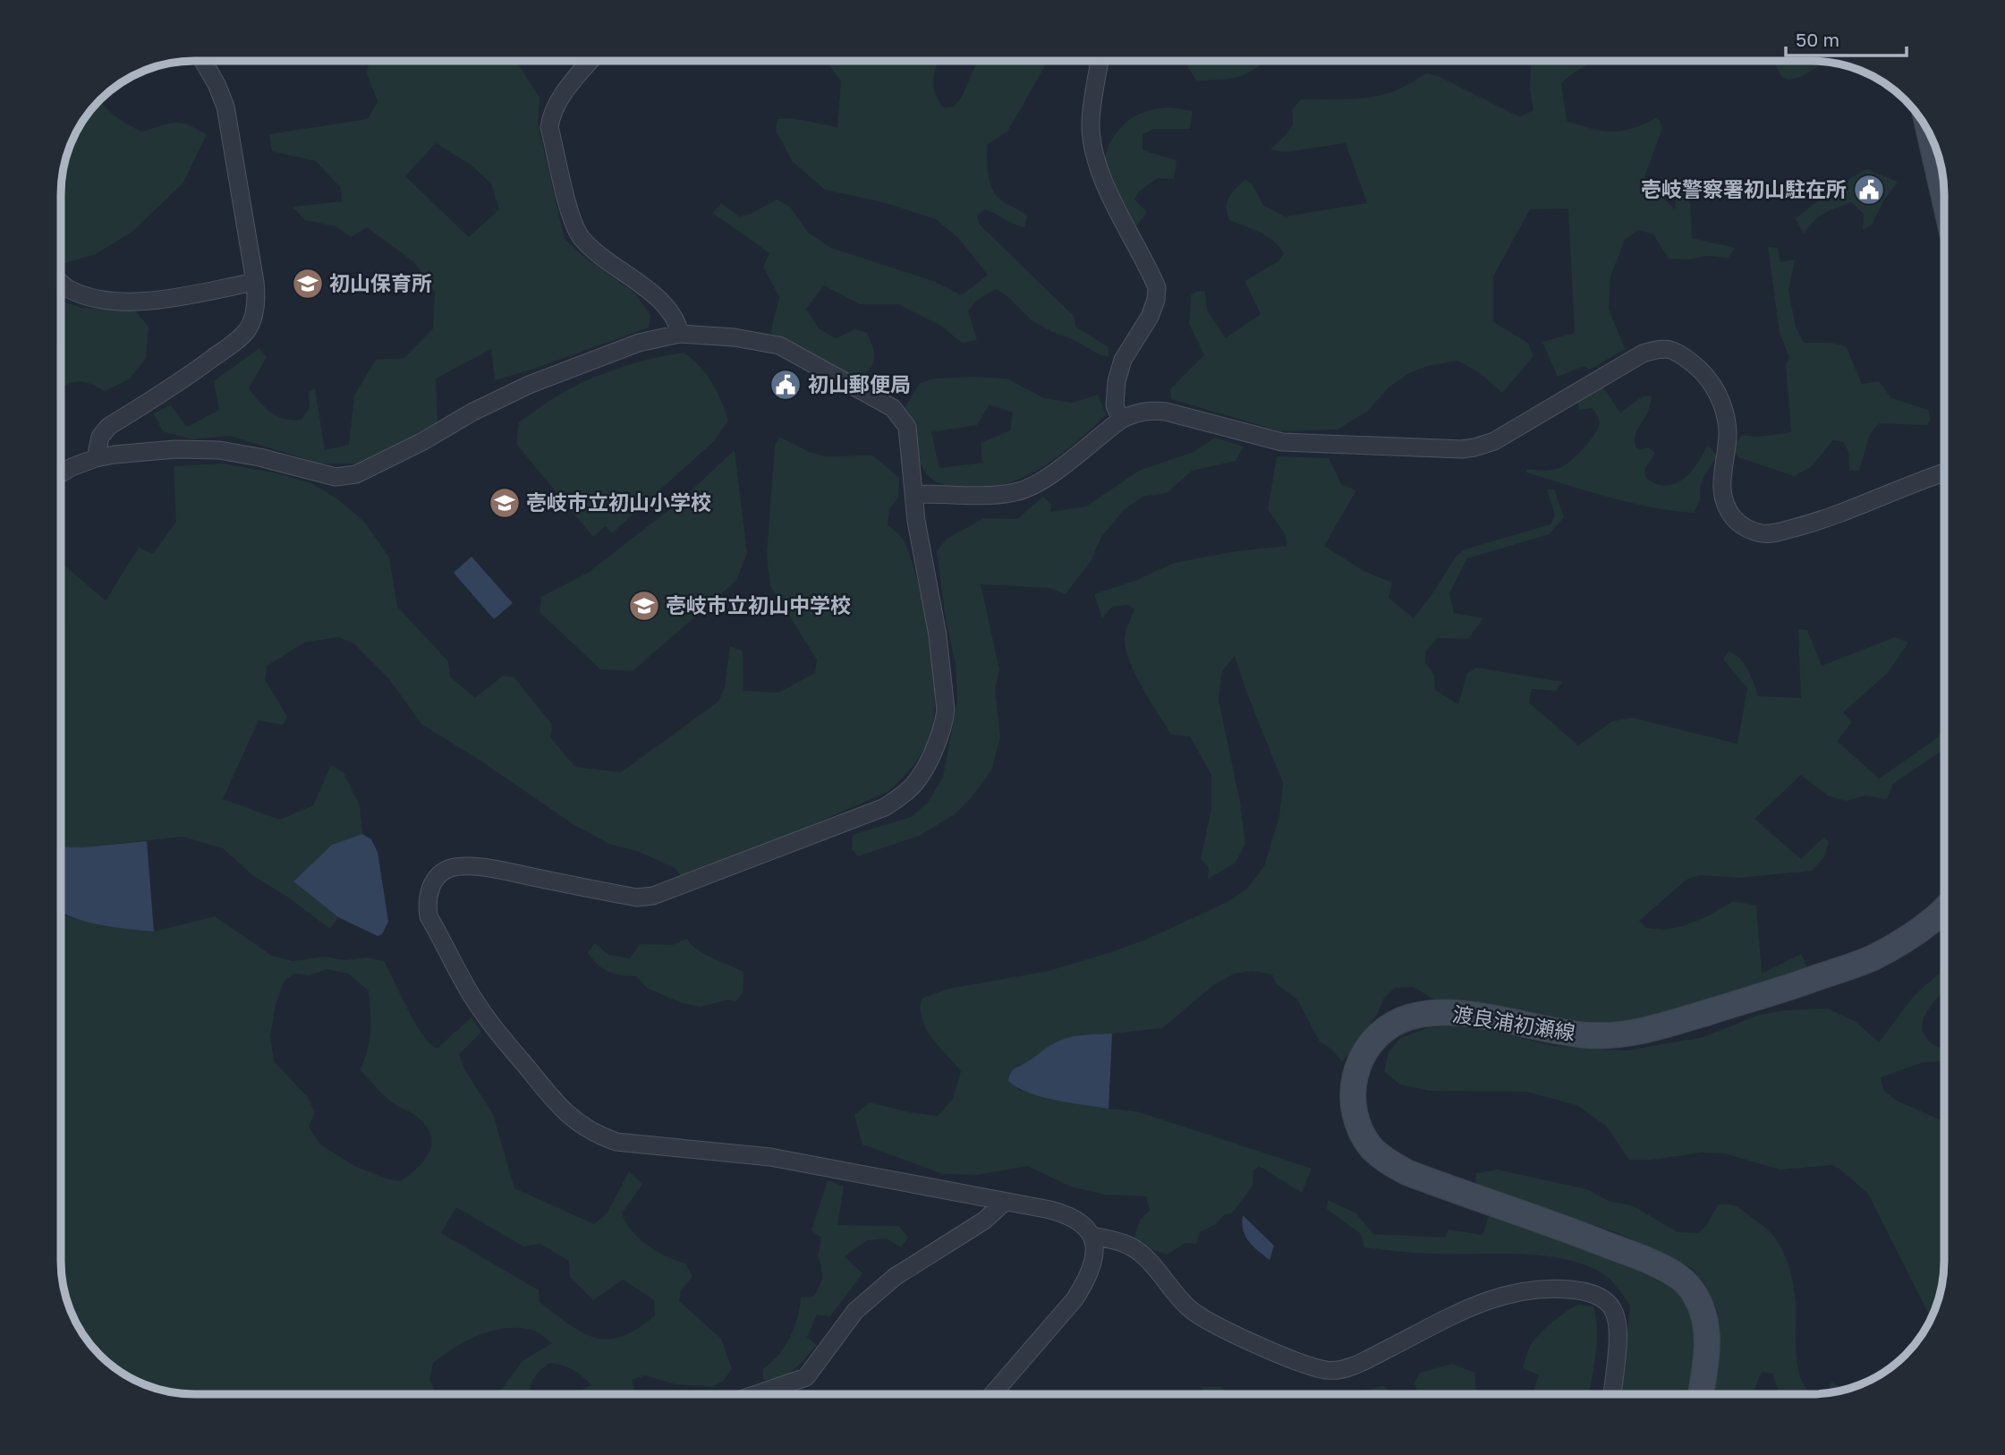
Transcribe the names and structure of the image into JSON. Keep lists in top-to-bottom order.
{
  "streets": {
    "main road": ["渡良浦初瀬線"]
  },
  "places": {
    "public building": ["壱岐警察署初山駐在所", "初山郵便局"],
    "school or university": ["初山保育所", "壱岐市立初山小学校", "壱岐市立初山中学校"]
  },
  "scale_bar": "50 m"
}
